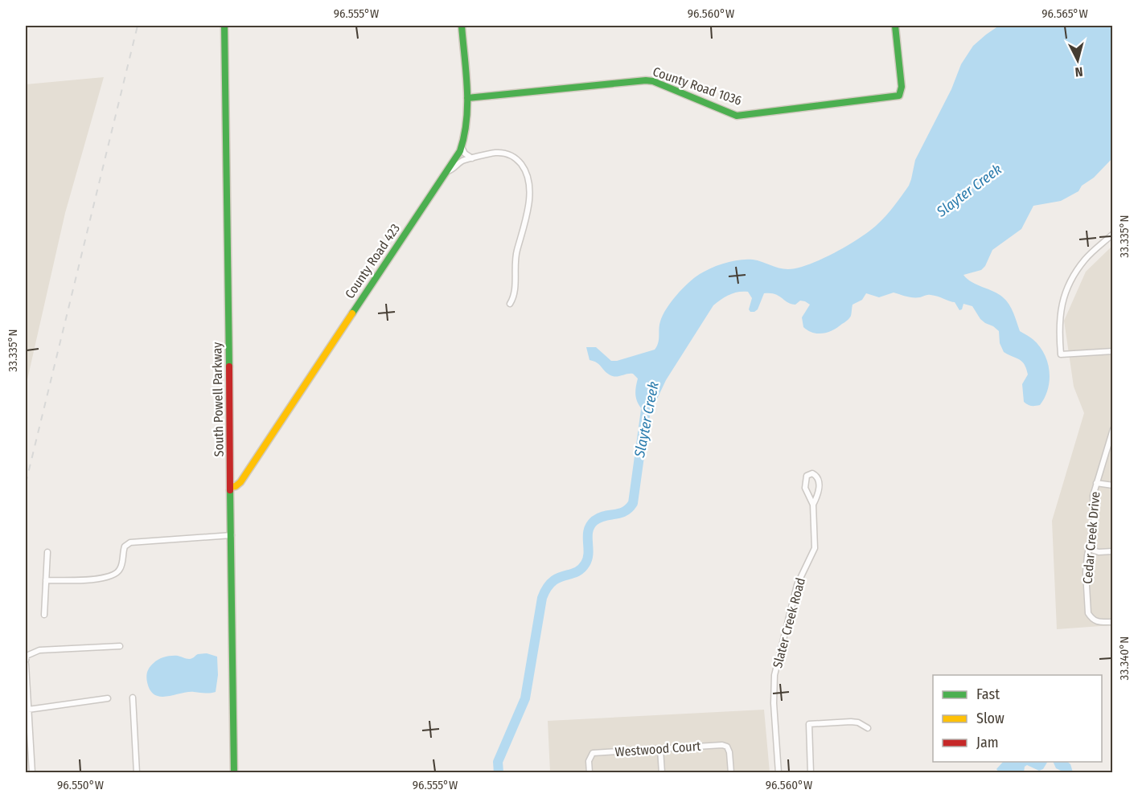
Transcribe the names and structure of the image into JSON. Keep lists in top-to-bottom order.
{
  "streets": {
    "street": [
      "County Road 1036",
      "County Road 423",
      "South Powell Parkway",
      "Cedar Creek Drive",
      "Slater Creek Road",
      "Westwood Court"
    ]
  },
  "crossings": [
    ["County Road 1036", "County Road 423"],
    ["County Road 423", "South Powell Parkway"]
  ],
  "water": ["Slayter Creek"],
  "legend": ["Fast", "Slow", "Jam"],
  "north": "bottom",
  "coordinates": [
    "96.555°W",
    "96.560°W",
    "96.565°W",
    "33.335°N",
    "33.340°N",
    "96.550°W"
  ]
}
